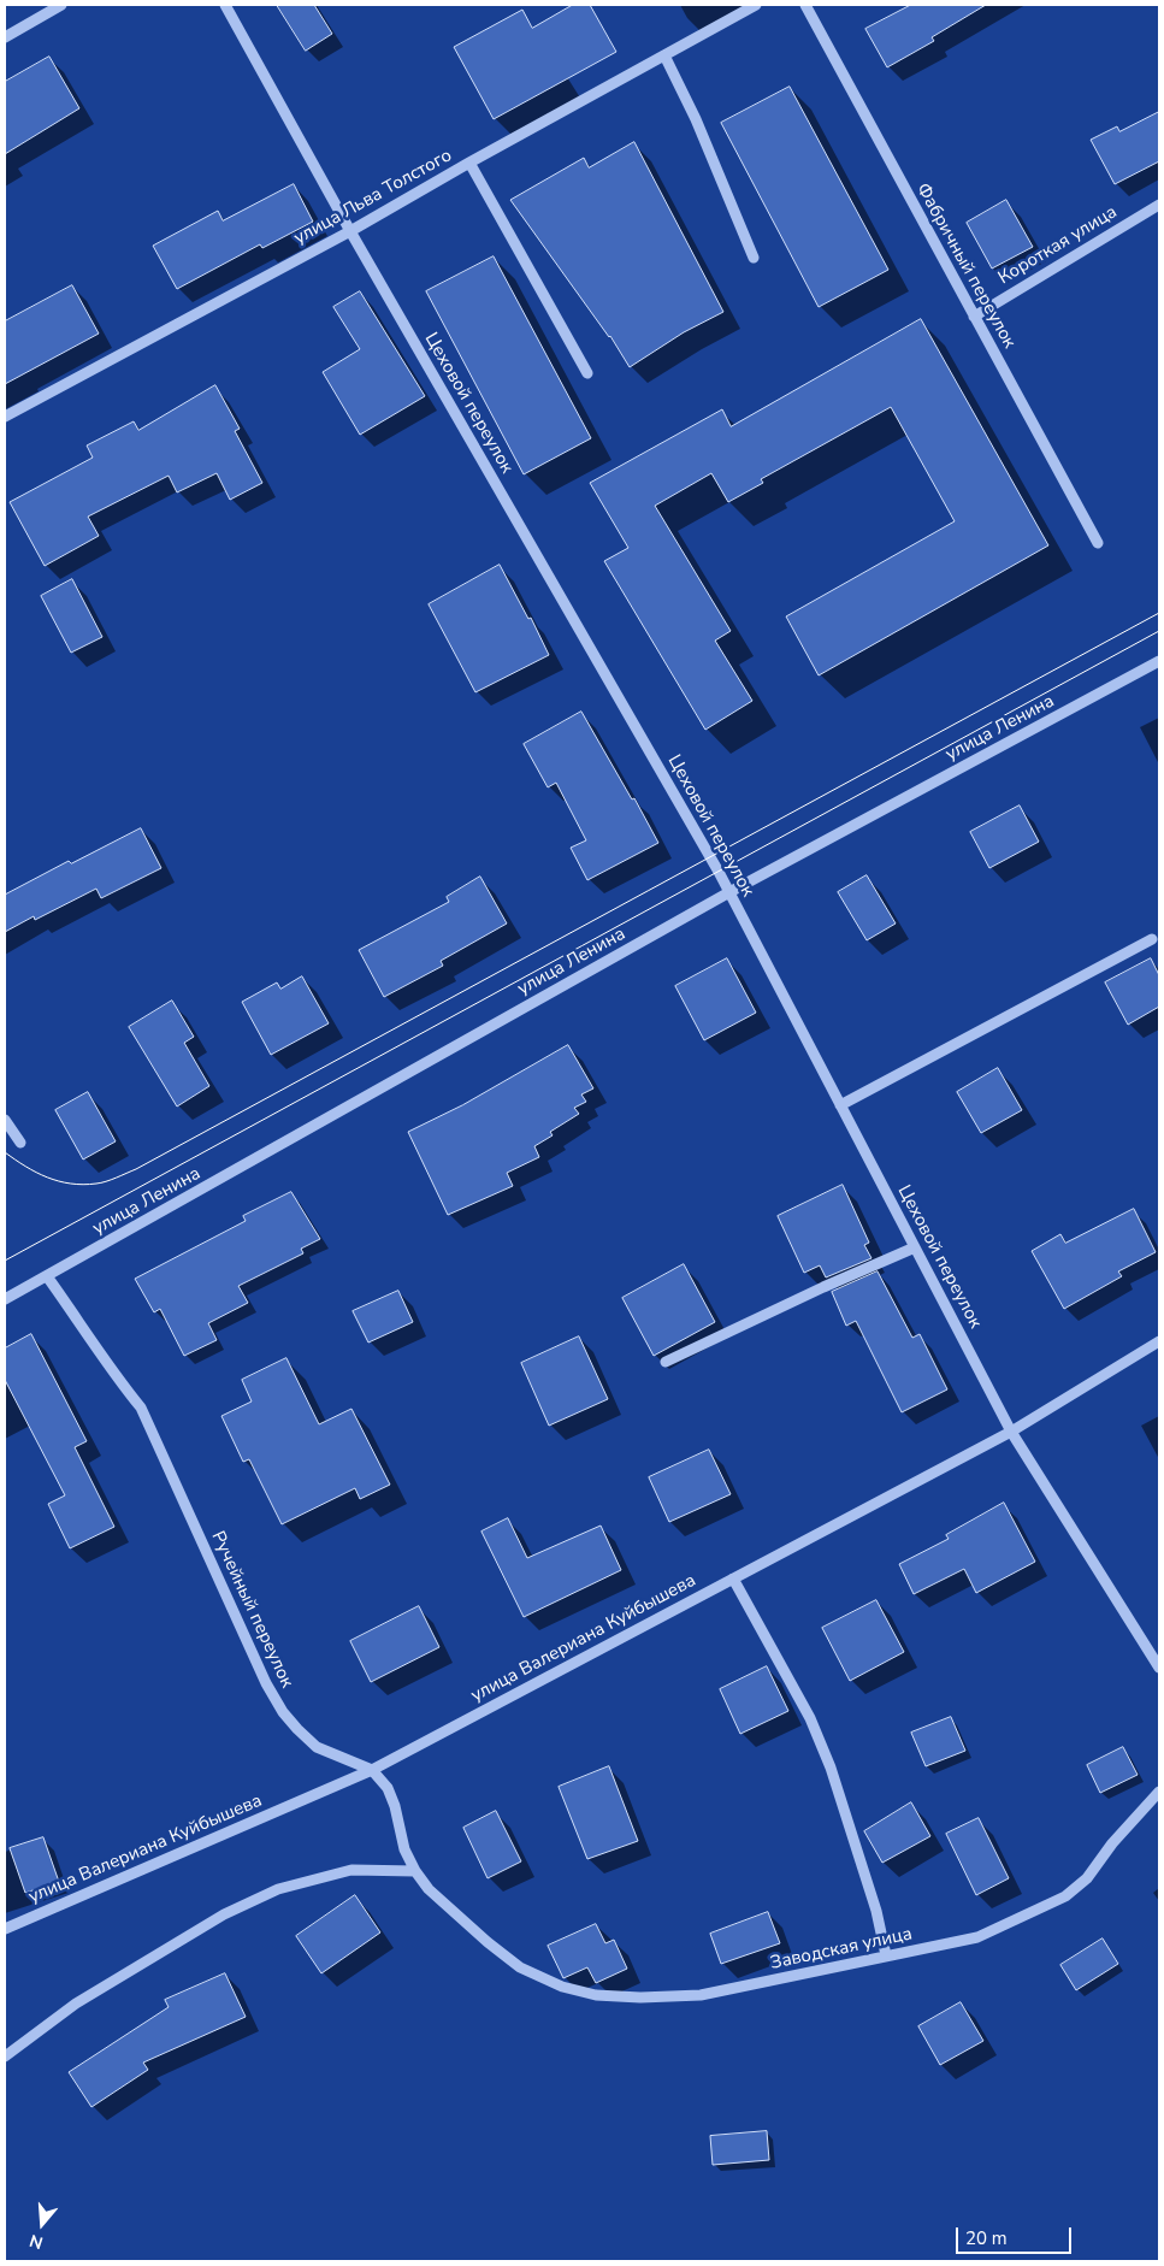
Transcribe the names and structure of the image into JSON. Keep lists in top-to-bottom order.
{
  "streets": {
    "street": [
      "улица Льва Толстого",
      "Короткая улица",
      "Фабричный переулок",
      "Цеховой переулок",
      "улица Ленина",
      "Ручейный переулок",
      "улица Валериана Куйбышева",
      "Заводская улица"
    ]
  },
  "crossings": [
    ["улица Льва Толстого", "Цеховой переулок"],
    ["Короткая улица", "Фабричный переулок"],
    ["Цеховой переулок", "улица Ленина"],
    ["Цеховой переулок", "улица Валериана Куйбышева"],
    ["улица Ленина", "Ручейный переулок"],
    ["Ручейный переулок", "улица Валериана Куйбышева"],
    ["Ручейный переулок", "Заводская улица"]
  ],
  "scale_bar": "20 m",
  "north": "bottom"
}
